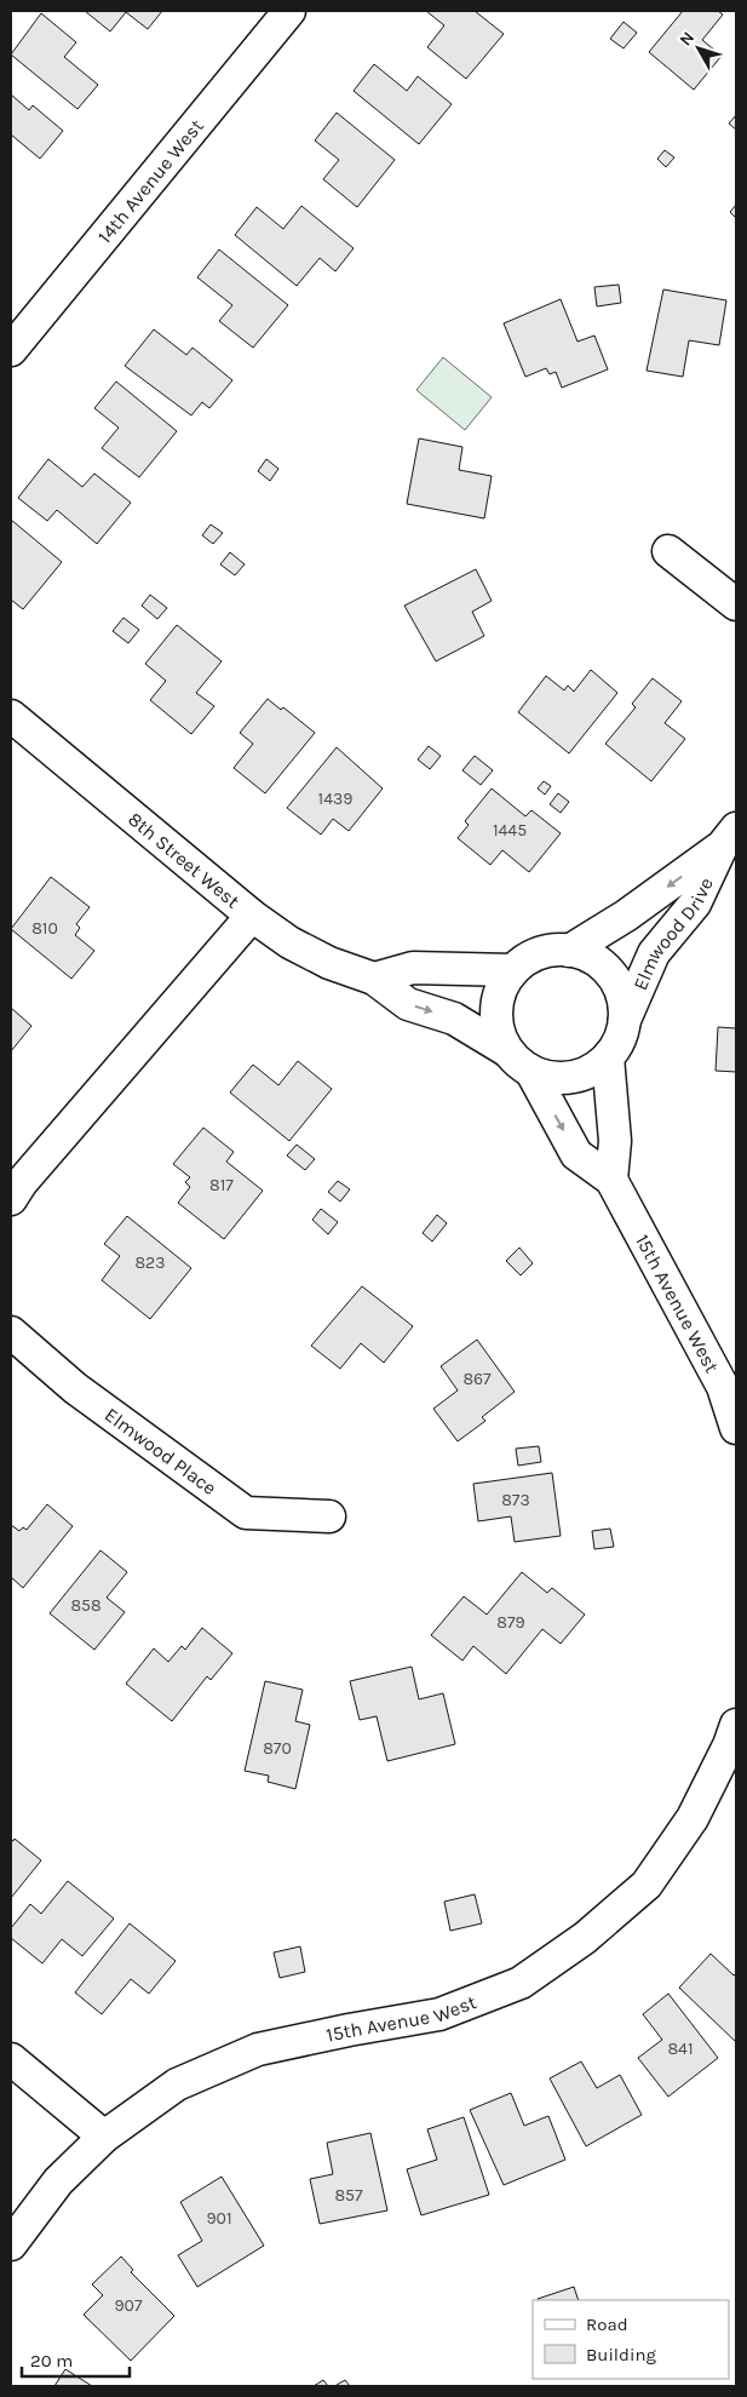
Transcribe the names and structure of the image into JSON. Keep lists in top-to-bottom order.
{
  "streets": {
    "street": [
      "14th Avenue West",
      "8th Street West",
      "Elmwood Drive",
      "15th Avenue West",
      "Elmwood Place"
    ]
  },
  "crossings": [
    ["8th Street West", "Elmwood Drive"],
    ["8th Street West", "15th Avenue West"],
    ["Elmwood Drive", "15th Avenue West"]
  ],
  "house_numbers": [
    "1439",
    "1445",
    "810",
    "817",
    "823",
    "867",
    "873",
    "858",
    "879",
    "870",
    "841",
    "857",
    "901",
    "907"
  ],
  "legend": ["Road", "Building"],
  "scale_bar": "20 m",
  "north": "top left"
}
